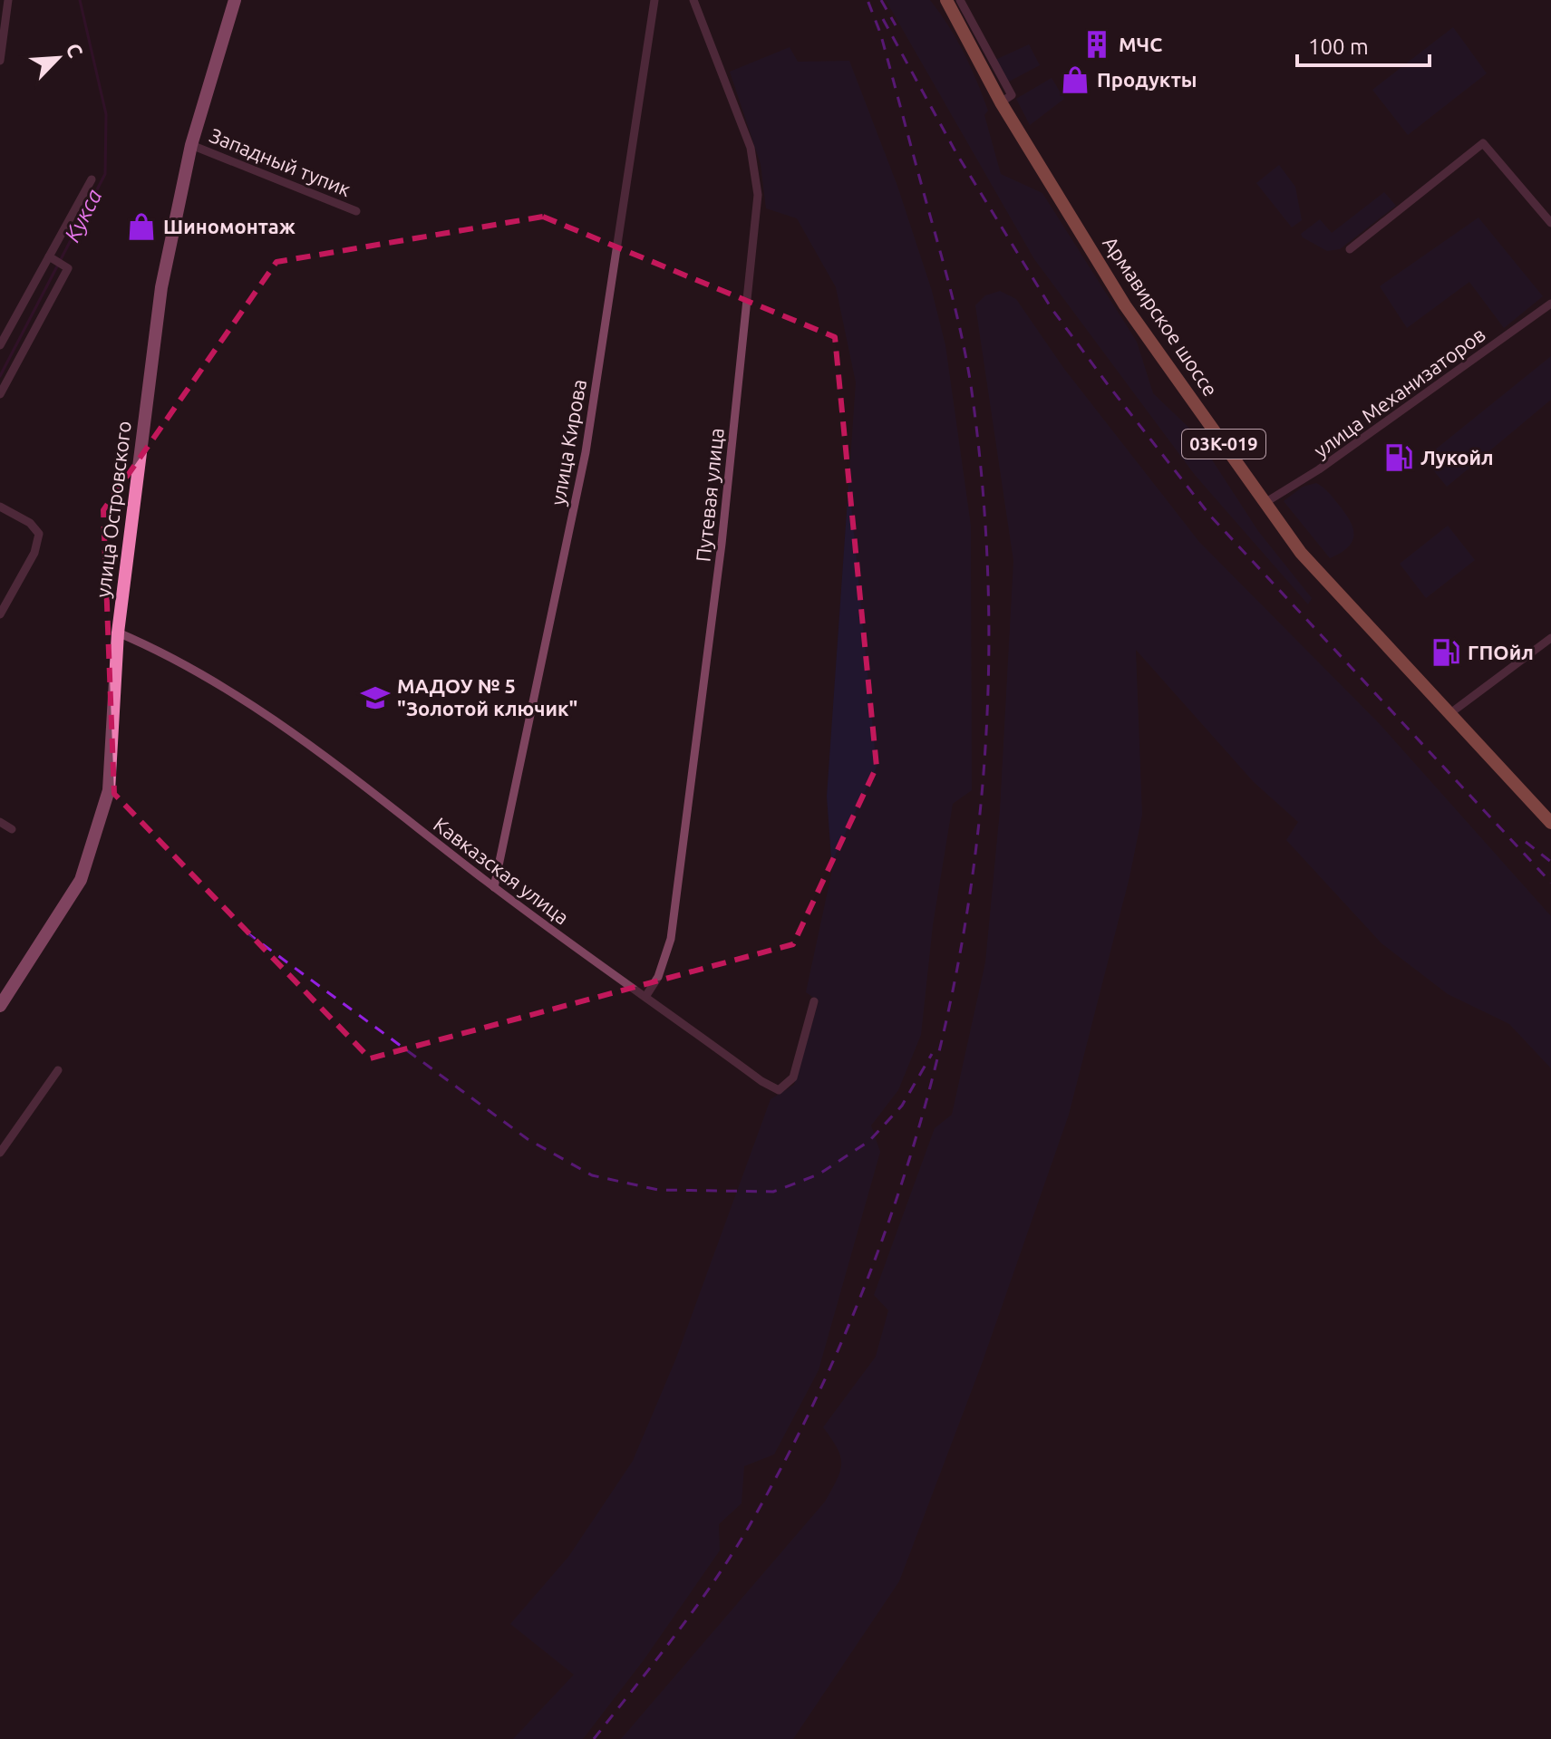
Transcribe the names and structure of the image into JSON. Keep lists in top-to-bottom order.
{
  "streets": {
    "main road": ["Армавирское шоссе", "03К-019"],
    "street": [
      "Западный тупик",
      "улица Механизаторов",
      "улица Кирова",
      "Путевая улица",
      "улица Островского",
      "Кавказская улица"
    ]
  },
  "crossings": [
    ["Западный тупик", "улица Островского"],
    ["Армавирское шоссе", "улица Механизаторов"],
    ["улица Кирова", "Кавказская улица"],
    ["Путевая улица", "Кавказская улица"],
    ["улица Островского", "Кавказская улица"]
  ],
  "water": ["Кукса"],
  "places": {
    "building": ["МЧС"],
    "shop": ["Продукты", "Шиномонтаж"],
    "fuel station": ["Лукойл", "ГПОйл"],
    "school or university": ["МАДОУ № 5 \"Золотой ключик\""]
  },
  "scale_bar": "100 m",
  "north": "top right"
}
